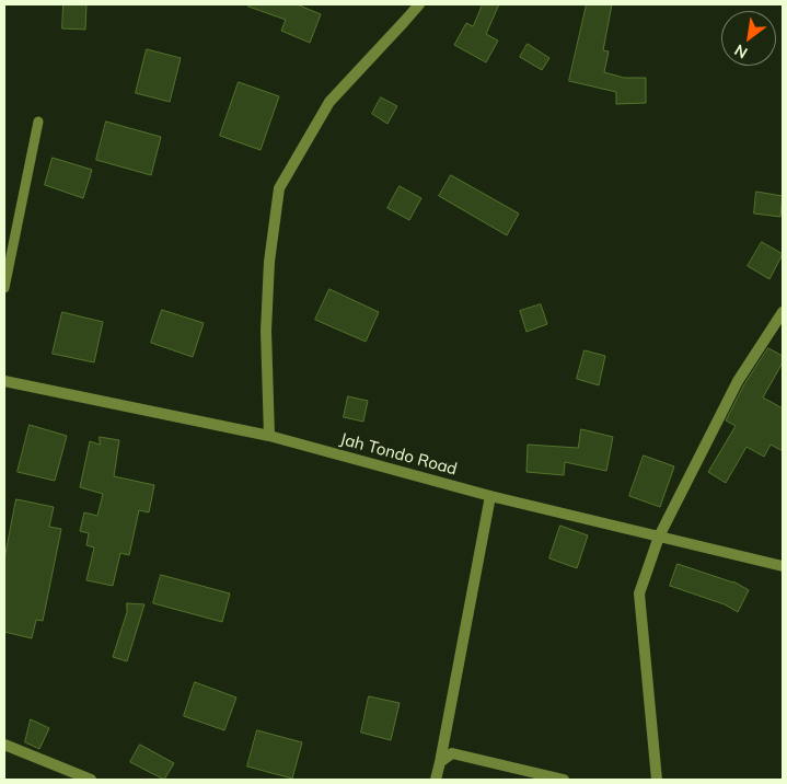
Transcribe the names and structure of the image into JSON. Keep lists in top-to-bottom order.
{
  "streets": {
    "street": ["Jah Tondo Road"]
  },
  "north": "bottom left"
}
